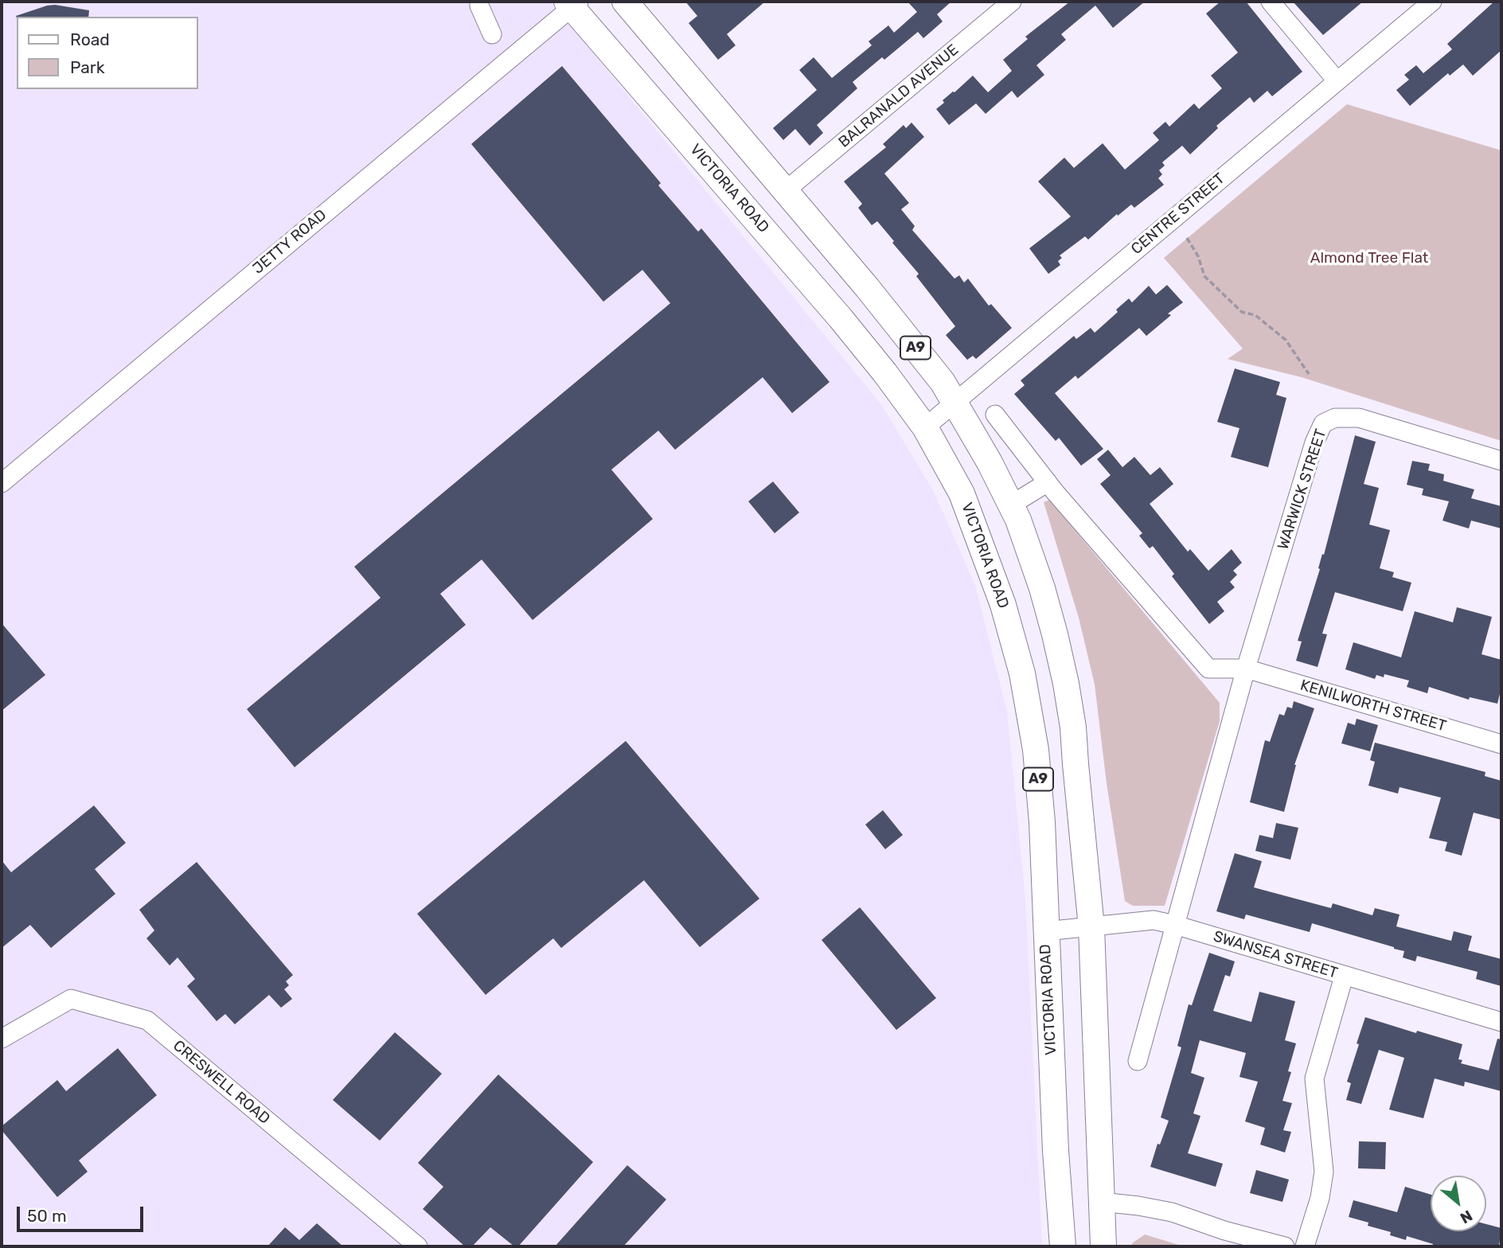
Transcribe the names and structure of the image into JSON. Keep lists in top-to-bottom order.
{
  "streets": {
    "highway": ["VICTORIA ROAD", "A9"],
    "street": [
      "BALRANALD AVENUE",
      "CENTRE STREET",
      "JETTY ROAD",
      "WARWICK STREET",
      "KENILWORTH STREET",
      "SWANSEA STREET",
      "CRESWELL ROAD"
    ]
  },
  "crossings": [
    ["BALRANALD AVENUE", "A9"],
    ["VICTORIA ROAD", "CENTRE STREET"],
    ["VICTORIA ROAD", "JETTY ROAD"],
    ["VICTORIA ROAD", "SWANSEA STREET"],
    ["CENTRE STREET", "A9"],
    ["A9", "SWANSEA STREET"],
    ["WARWICK STREET", "KENILWORTH STREET"]
  ],
  "parks": ["Almond Tree Flat"],
  "legend": ["Road", "Park"],
  "scale_bar": "50 m",
  "north": "bottom right"
}
